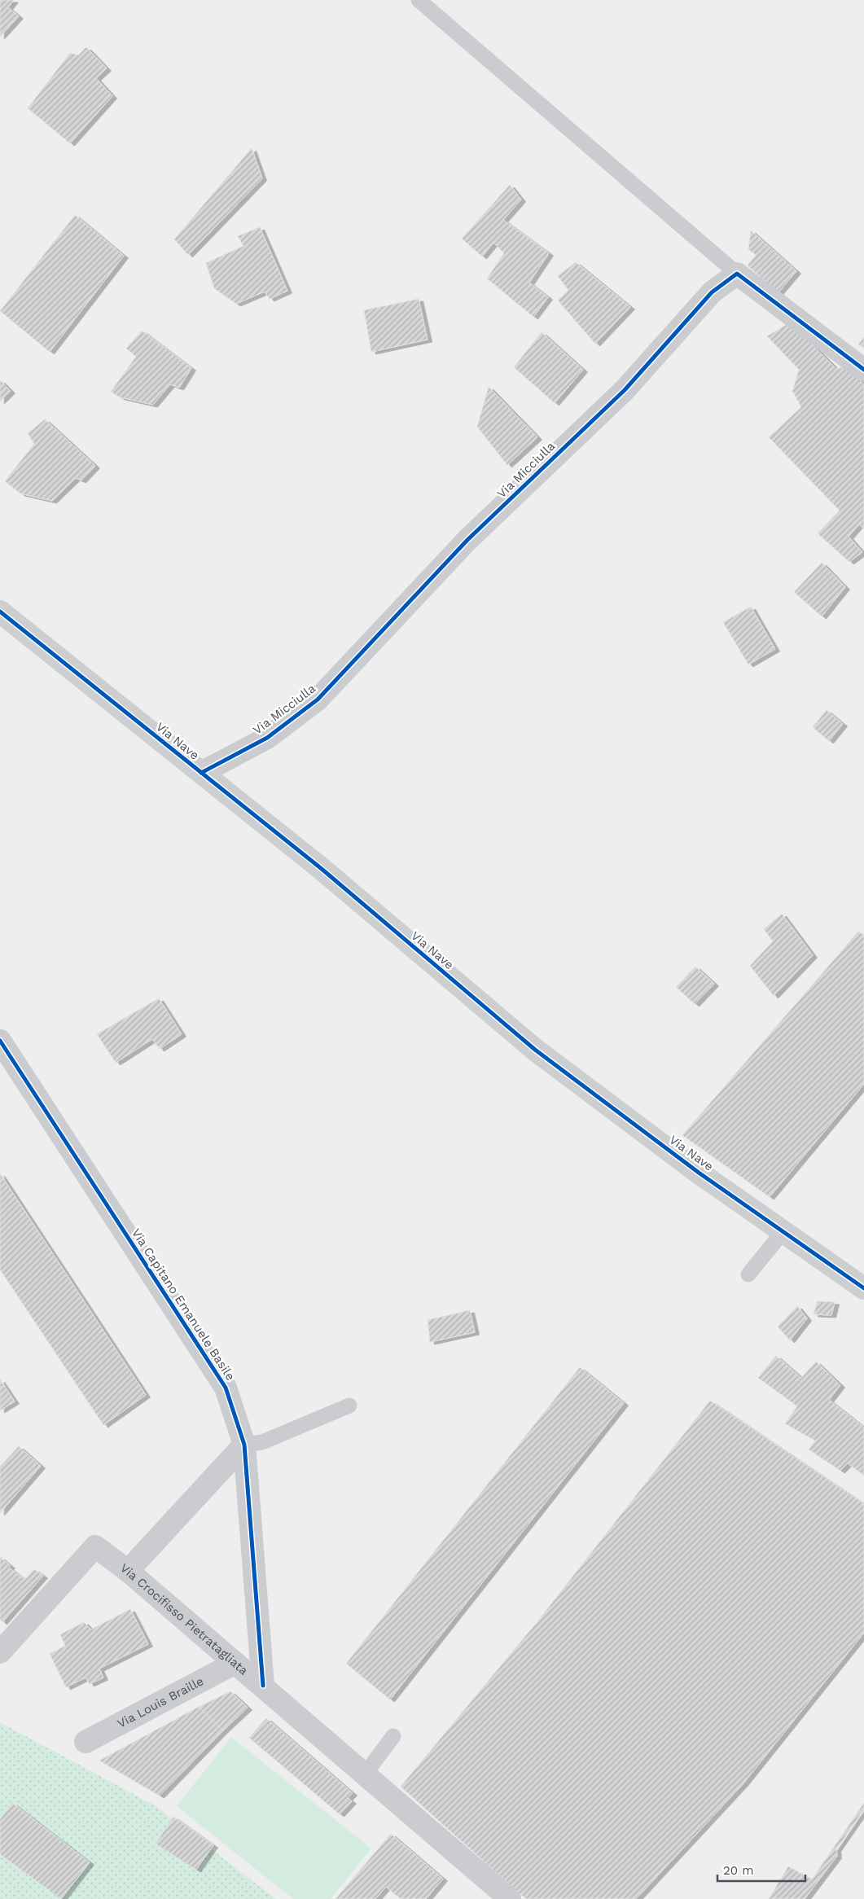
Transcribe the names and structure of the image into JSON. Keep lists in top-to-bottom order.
{
  "streets": {
    "street": [
      "Via Micciulla",
      "Via Nave",
      "Via Capitano Emanuele Basile",
      "Via Crocifisso Pietratagliata",
      "Via Louis Braille"
    ]
  },
  "crossings": [
    ["Via Micciulla", "Via Nave"],
    ["Via Capitano Emanuele Basile", "Via Crocifisso Pietratagliata"],
    ["Via Crocifisso Pietratagliata", "Via Louis Braille"]
  ],
  "scale_bar": "20 m"
}
